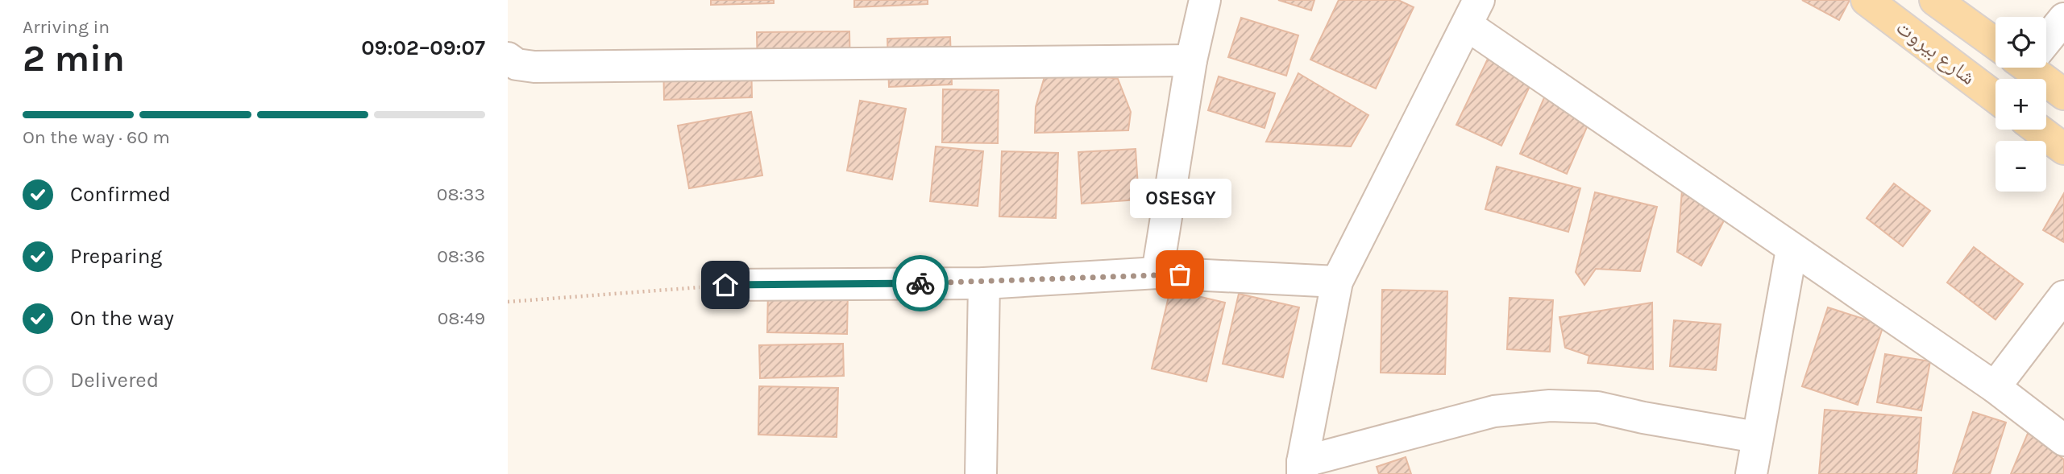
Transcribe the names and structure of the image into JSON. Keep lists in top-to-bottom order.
{
  "streets": {
    "main road": ["شارع بيروت"]
  },
  "places": ["OSESGY"],
  "page": {
    "heading": ["2 min", "Arriving in", "09:02–09:07"],
    "map_buttons": ["+", "−"],
    "bar": "On the way · 60 m",
    "list": [
      ["Confirmed", "08:33"],
      ["Preparing", "08:36"],
      ["On the way", "08:49"],
      "Delivered"
    ],
    "bubble": "OSESGY"
  }
}
